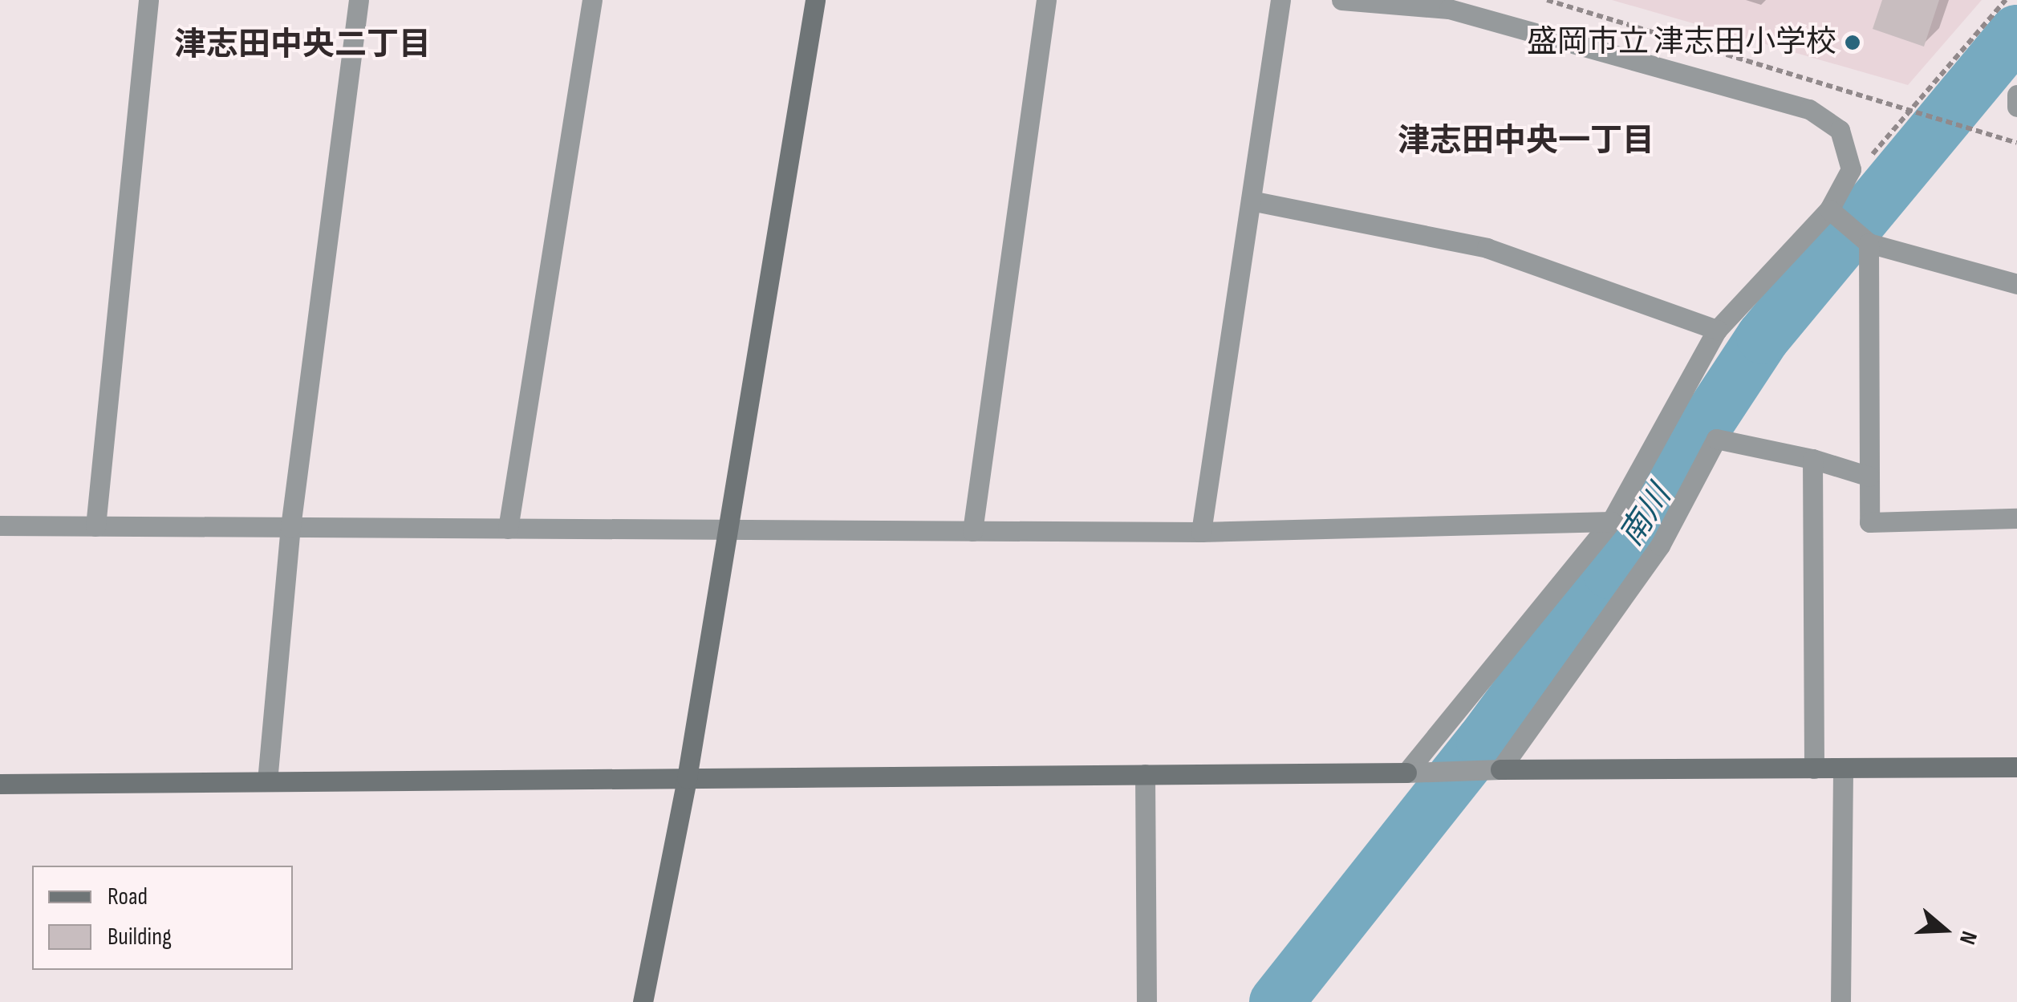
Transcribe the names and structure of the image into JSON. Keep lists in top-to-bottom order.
{
  "districts": ["津志田中央二丁目", "津志田中央一丁目"],
  "water": ["南川"],
  "places": ["盛岡市立 津志田小学校"],
  "legend": ["Road", "Building"],
  "north": "right"
}
